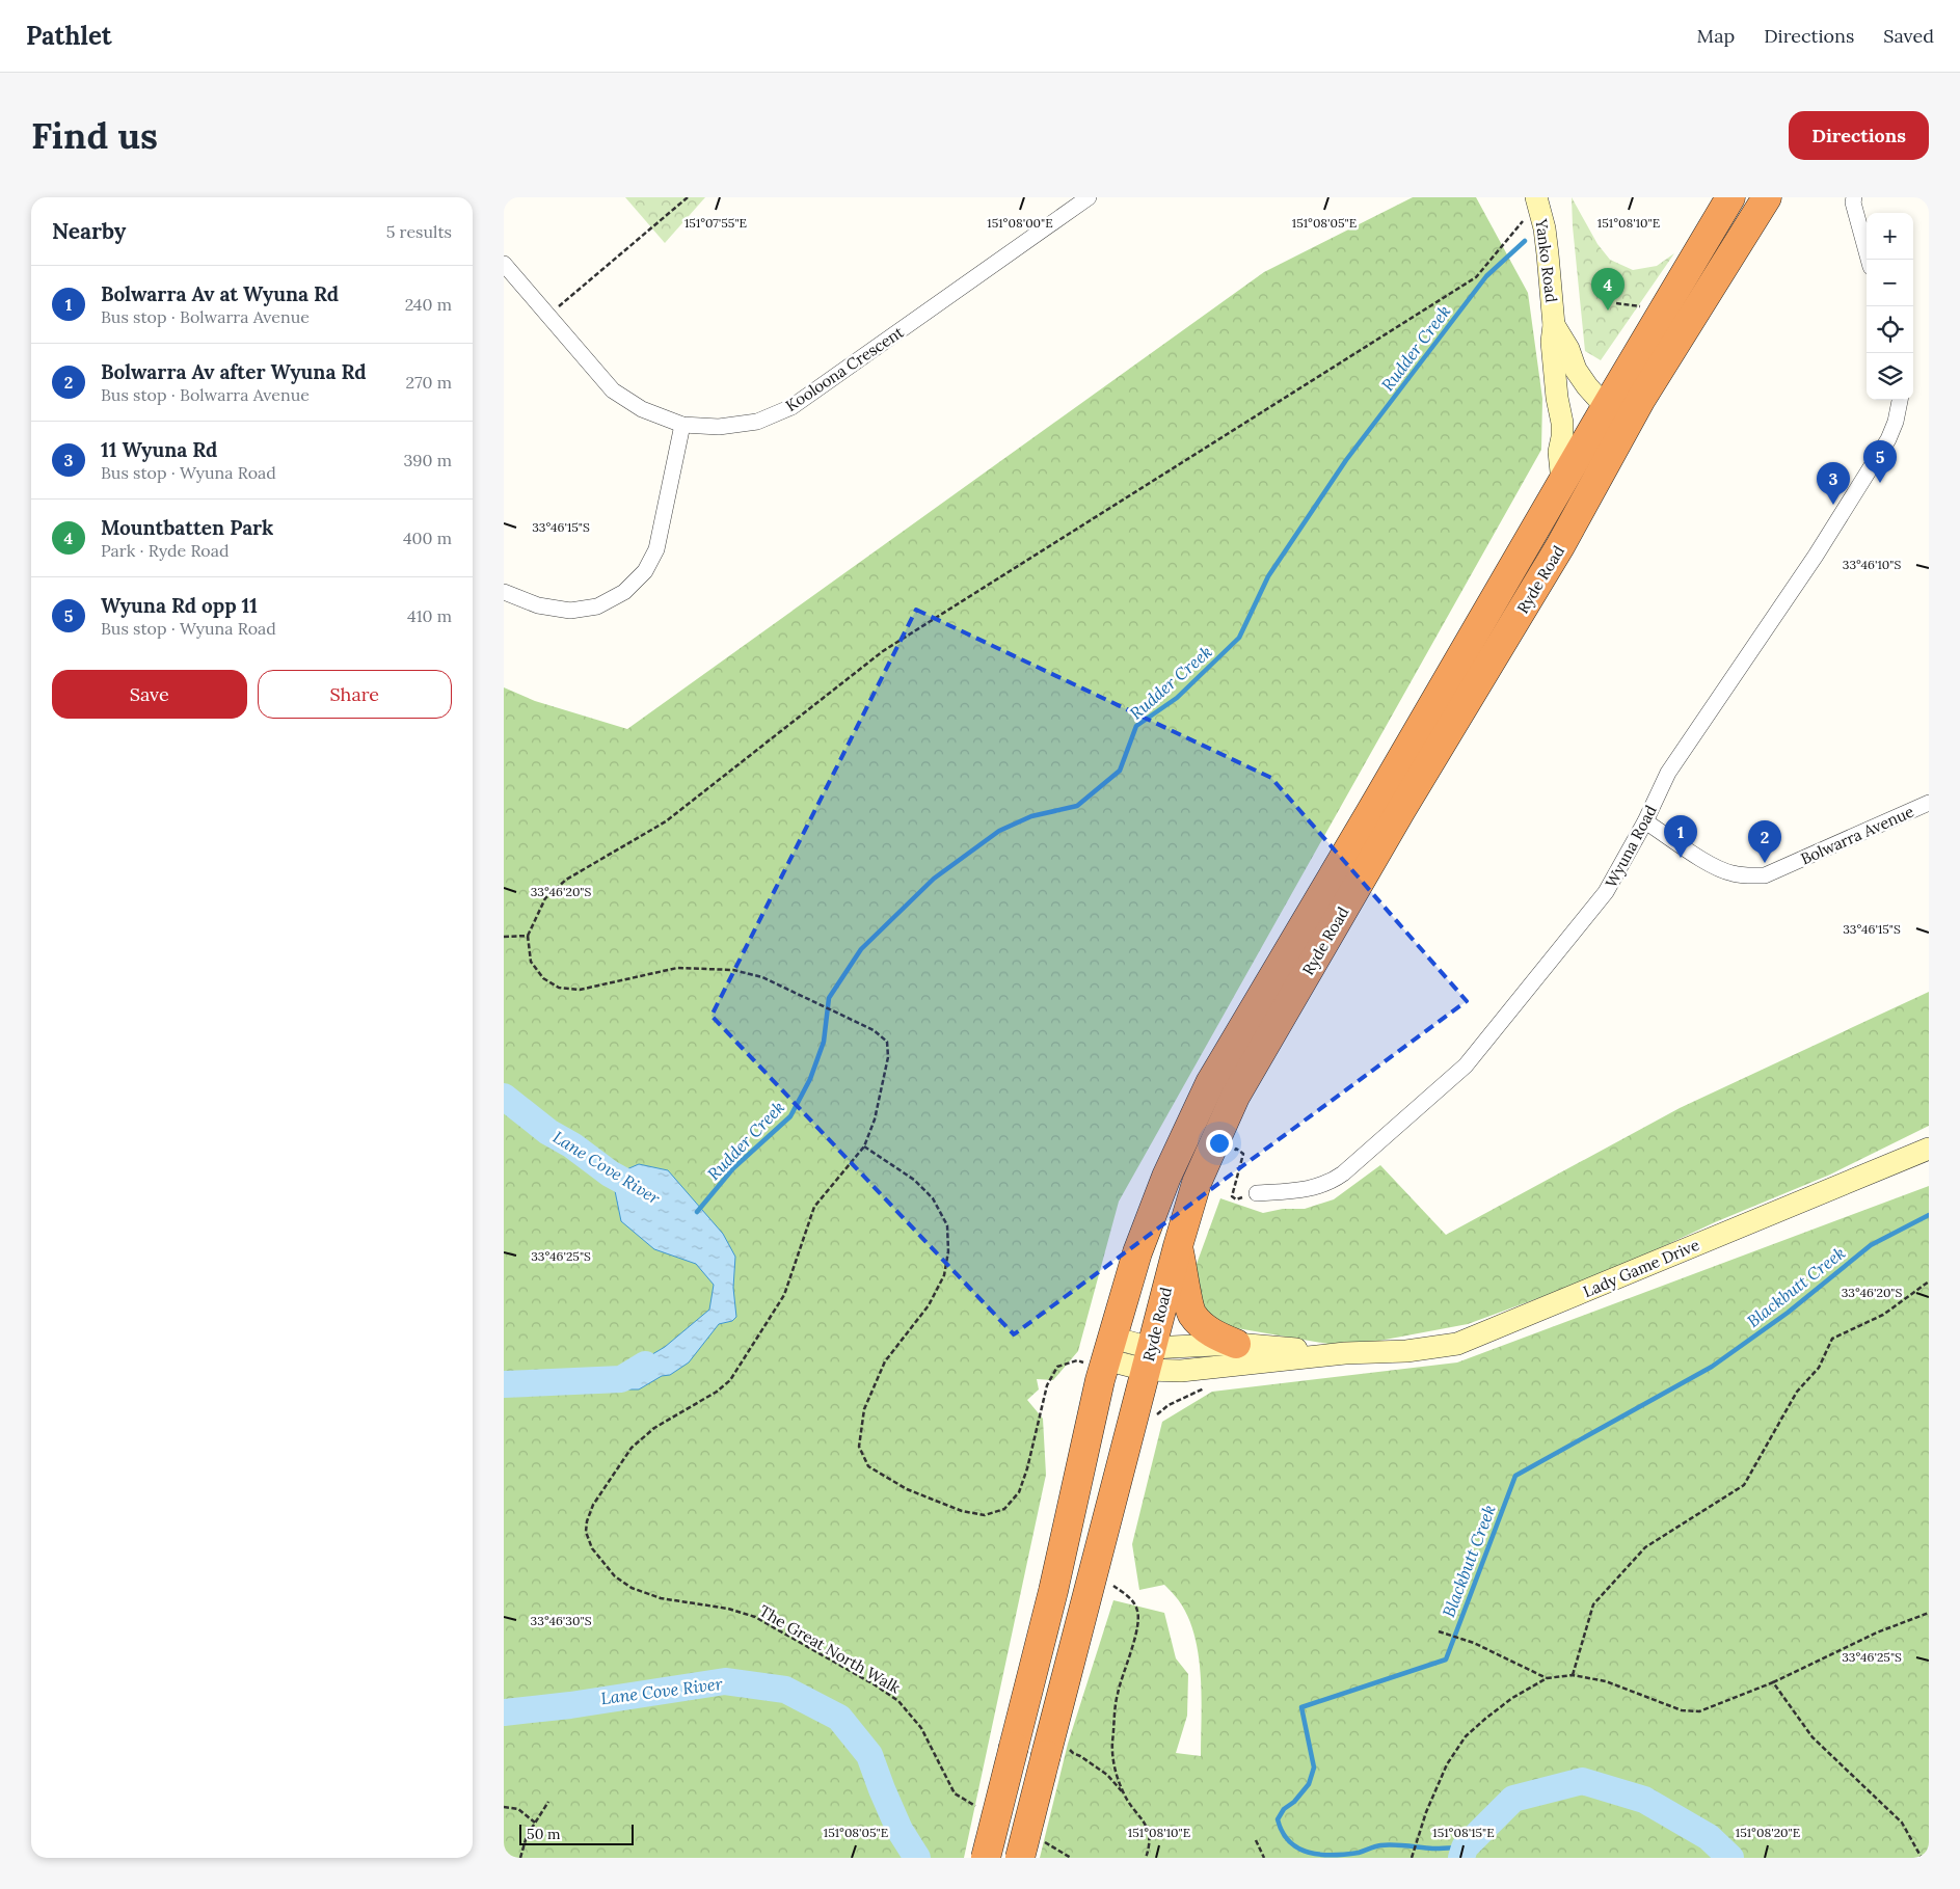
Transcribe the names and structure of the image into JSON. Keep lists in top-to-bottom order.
{
  "streets": {
    "highway": ["Ryde Road"],
    "main road": ["Yanko Road", "Lady Game Drive"],
    "street": ["Kooloona Crescent", "Bolwarra Avenue", "Wyuna Road"],
    "path": ["The Great North Walk"]
  },
  "crossings": [
    ["Yanko Road", "Ryde Road"],
    ["Ryde Road", "Lady Game Drive"],
    ["Bolwarra Avenue", "Wyuna Road"]
  ],
  "water": ["Rudder Creek", "Lane Cove River", "Blackbutt Creek"],
  "scale_bar": "50 m",
  "page": {
    "header": "Pathlet",
    "nav": ["Map", "Directions", "Saved"],
    "buttons": [
      "Directions",
      ["Save", "Share"]
    ],
    "title": "Find us",
    "heading": ["Nearby", "5 results"],
    "map_buttons": ["+", "−"],
    "list": [
      {
        "mark": "1",
        "name": "Bolwarra Av at Wyuna Rd",
        "note": "Bus stop · Bolwarra Avenue",
        "value": "240 m"
      },
      {
        "mark": "2",
        "name": "Bolwarra Av after Wyuna Rd",
        "note": "Bus stop · Bolwarra Avenue",
        "value": "270 m"
      },
      {
        "mark": "3",
        "name": "11 Wyuna Rd",
        "note": "Bus stop · Wyuna Road",
        "value": "390 m"
      },
      {
        "mark": "4",
        "name": "Mountbatten Park",
        "note": "Park · Ryde Road",
        "value": "400 m"
      },
      {
        "mark": "5",
        "name": "Wyuna Rd opp 11",
        "note": "Bus stop · Wyuna Road",
        "value": "410 m"
      }
    ],
    "pins": [
      "4",
      "5",
      "3",
      "1",
      "2"
    ],
    "scale": "50 m"
  },
  "coordinates": [
    "151°07'55\"E",
    "151°08'00\"E",
    "151°08'05\"E",
    "151°08'10\"E",
    "33°46'15\"S",
    "33°46'10\"S",
    "33°46'20\"S",
    "33°46'25\"S",
    "33°46'30\"S",
    "151°08'15\"E",
    "151°08'20\"E"
  ]
}
